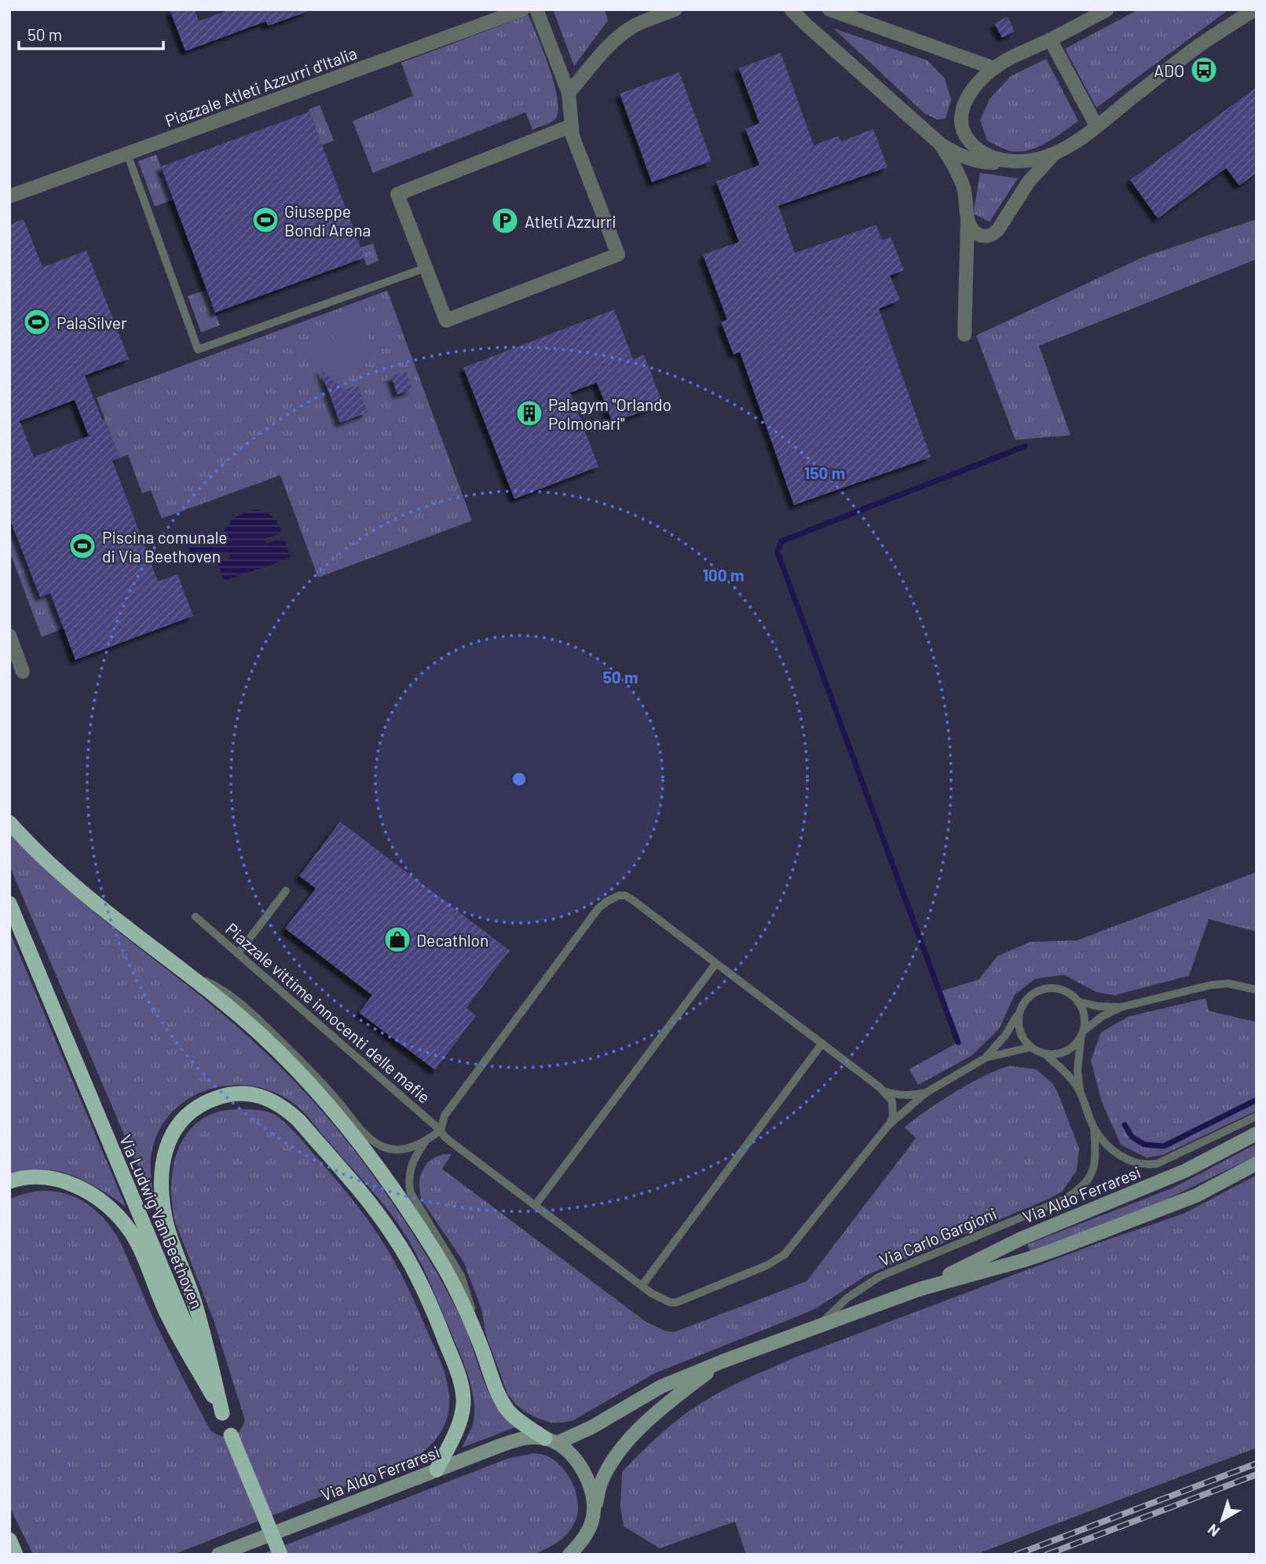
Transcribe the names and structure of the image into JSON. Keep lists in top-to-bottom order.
{
  "streets": {
    "highway": ["Via Ludwig Van Beethoven"],
    "main road": ["Via Aldo Ferraresi"],
    "street": ["Piazzale Atleti Azzurri d'Italia"],
    "lane": ["Piazzale vittime innocenti delle mafie", "Via Carlo Gargioni"]
  },
  "crossings": [
    ["Via Aldo Ferraresi", "Via Carlo Gargioni"]
  ],
  "places": {
    "bus stop": ["ADO"],
    "sports": ["Giuseppe Bondi Arena", "PalaSilver", "Piscina comunale di Via Beethoven"],
    "parking": ["Atleti Azzurri"],
    "building": ["Palagym \"Orlando Polmonari\""],
    "shop": ["Decathlon"]
  },
  "scale_bar": "50 m",
  "north": "bottom left",
  "rings": ["150 m", "100 m", "50 m"]
}
